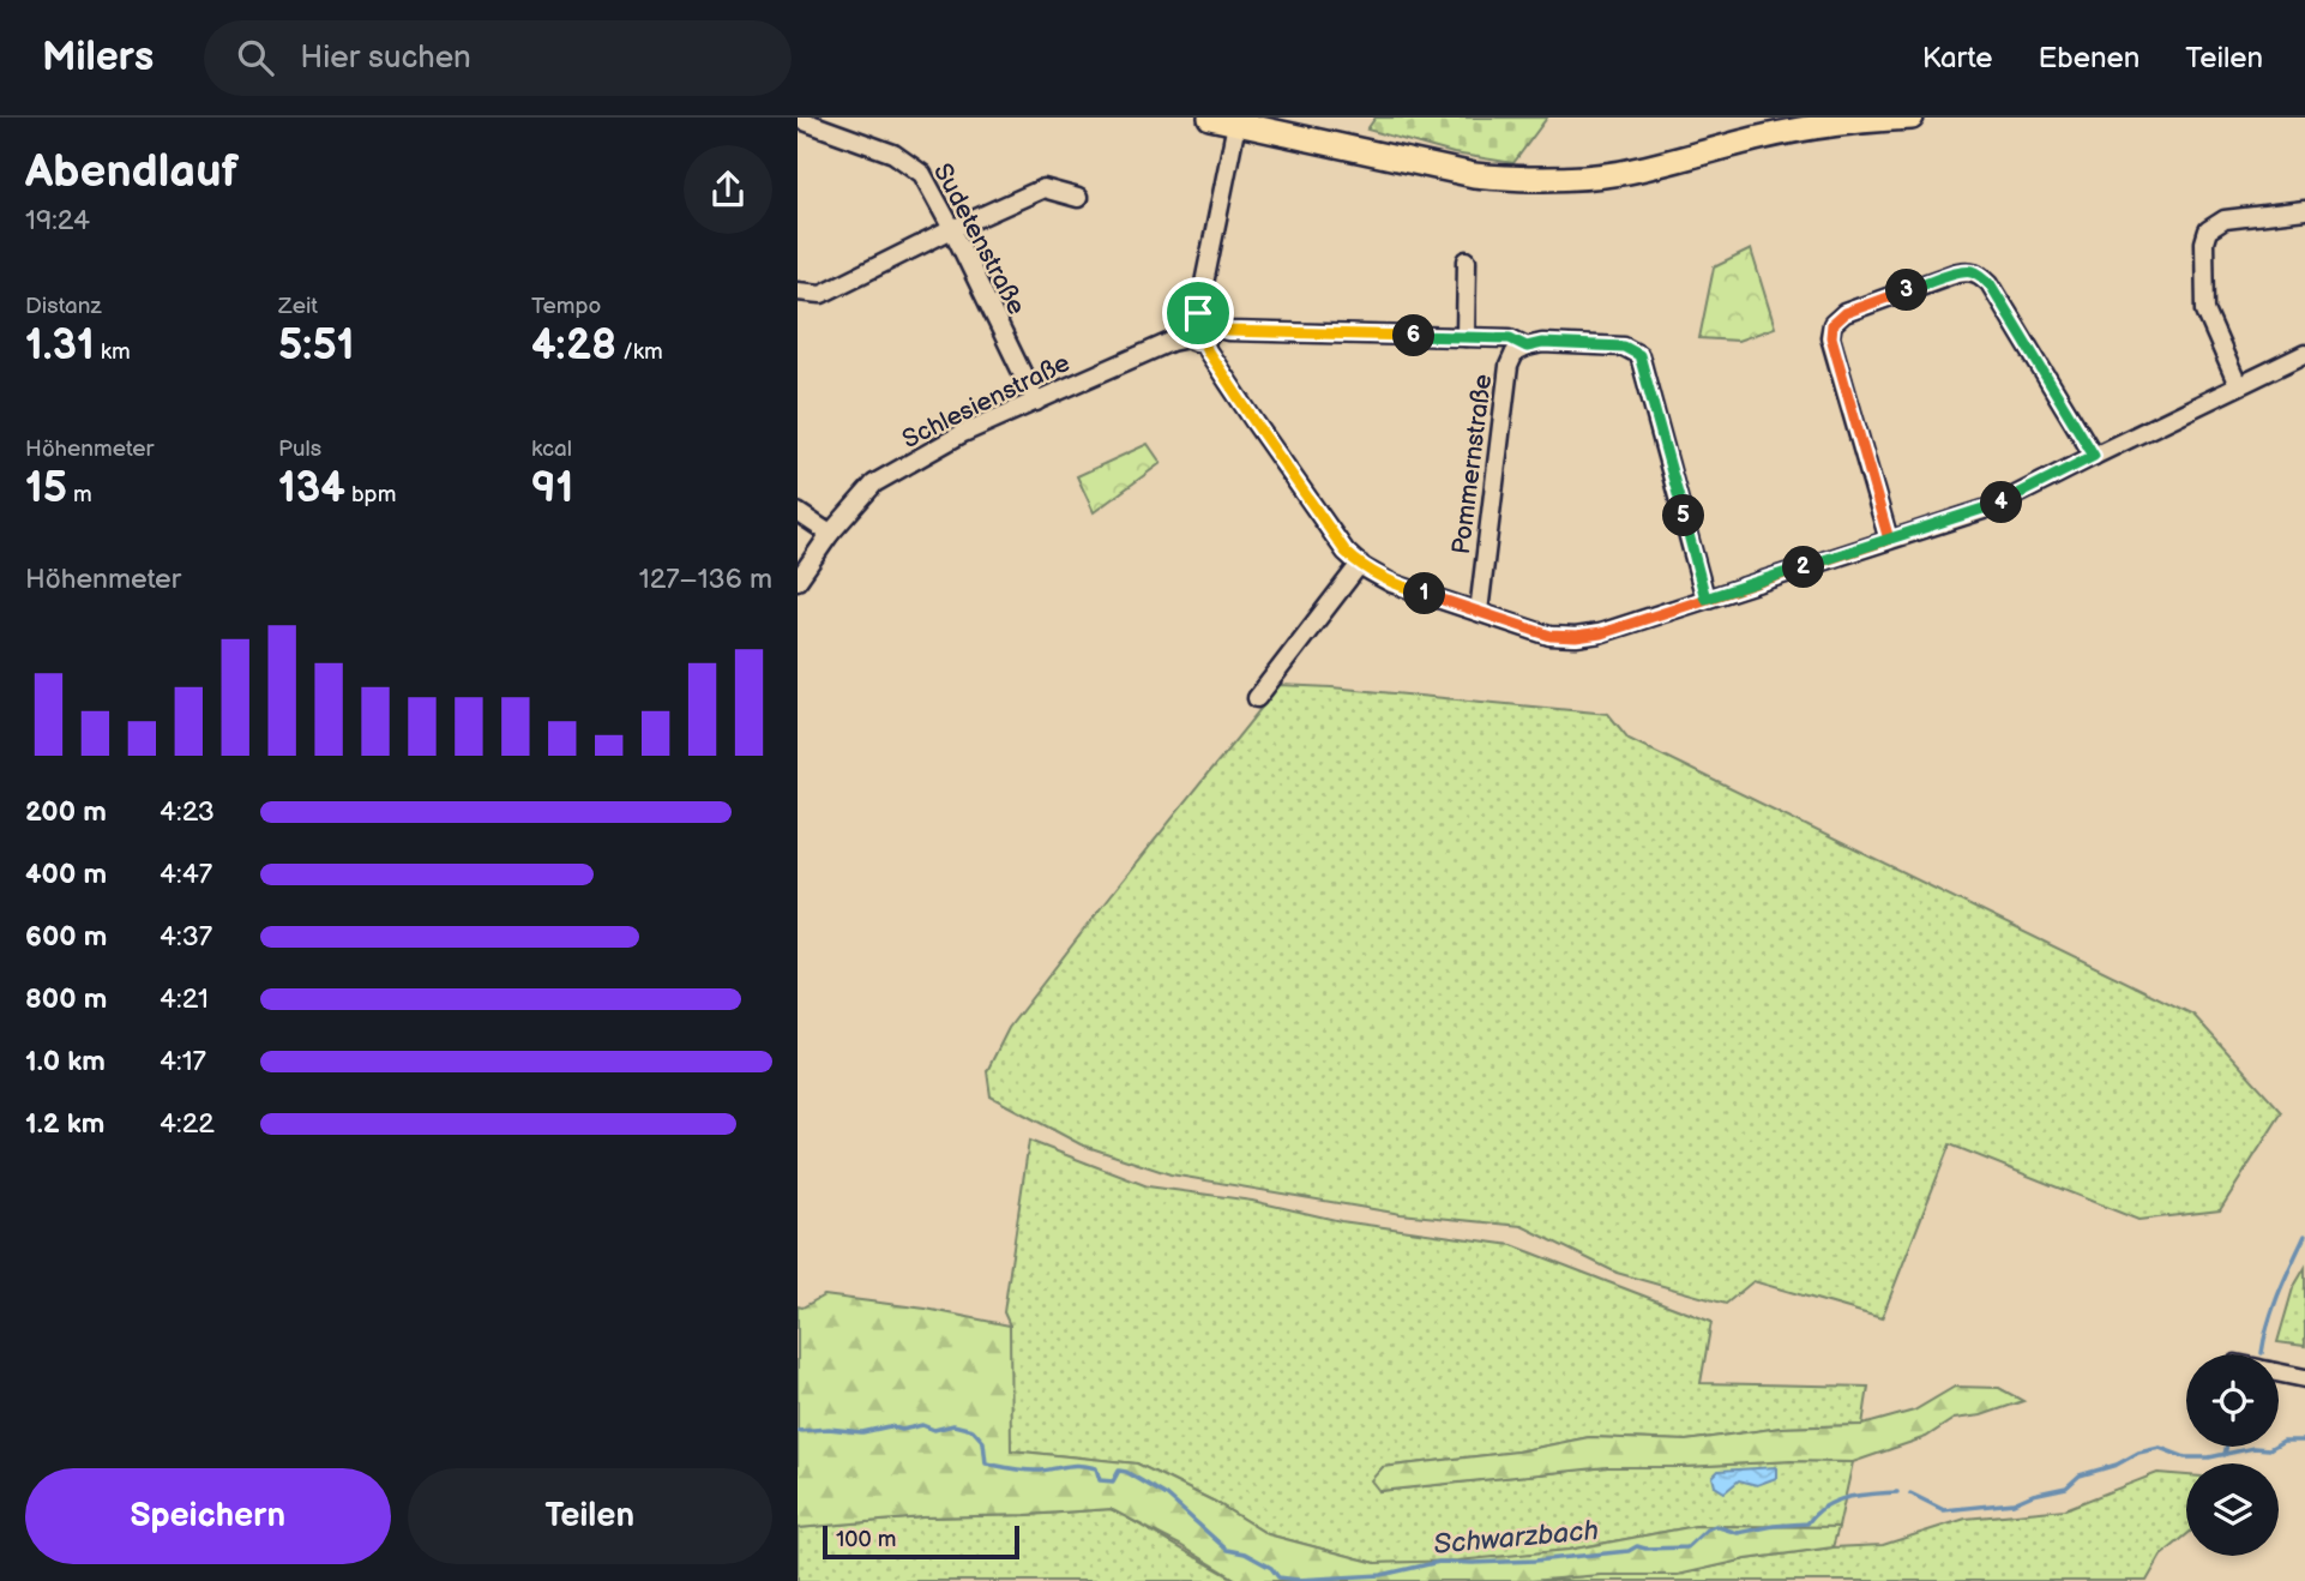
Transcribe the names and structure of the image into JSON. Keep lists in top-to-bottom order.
{
  "streets": {
    "street": ["Sudetenstraße", "Schlesienstraße", "Pommernstraße"]
  },
  "crossings": [
    ["Sudetenstraße", "Schlesienstraße"]
  ],
  "water": ["Schwarzbach"],
  "scale_bar": "100 m",
  "page": {
    "header": "Milers",
    "search": "Hier suchen",
    "nav": ["Karte", "Ebenen", "Teilen"],
    "heading": ["Abendlauf", "19:24"],
    "stats": [
      ["Distanz", "1.31 km"],
      ["Zeit", "5:51"],
      ["Tempo", "4:28 /km"],
      ["Höhenmeter", "15 m"],
      ["Puls", "134 bpm"],
      ["kcal", "91"]
    ],
    "pins": [
      "3",
      "6",
      "4",
      "5",
      "2",
      "1"
    ],
    "chart": ["Höhenmeter", "127–136 m"],
    "list": [
      {
        "name": "200 m",
        "note": "4:23"
      },
      {
        "name": "400 m",
        "note": "4:47"
      },
      {
        "name": "600 m",
        "note": "4:37"
      },
      {
        "name": "800 m",
        "note": "4:21"
      },
      {
        "name": "1.0 km",
        "note": "4:17"
      },
      {
        "name": "1.2 km",
        "note": "4:22"
      }
    ],
    "buttons": ["Speichern", "Teilen"],
    "scale": "100 m"
  }
}
